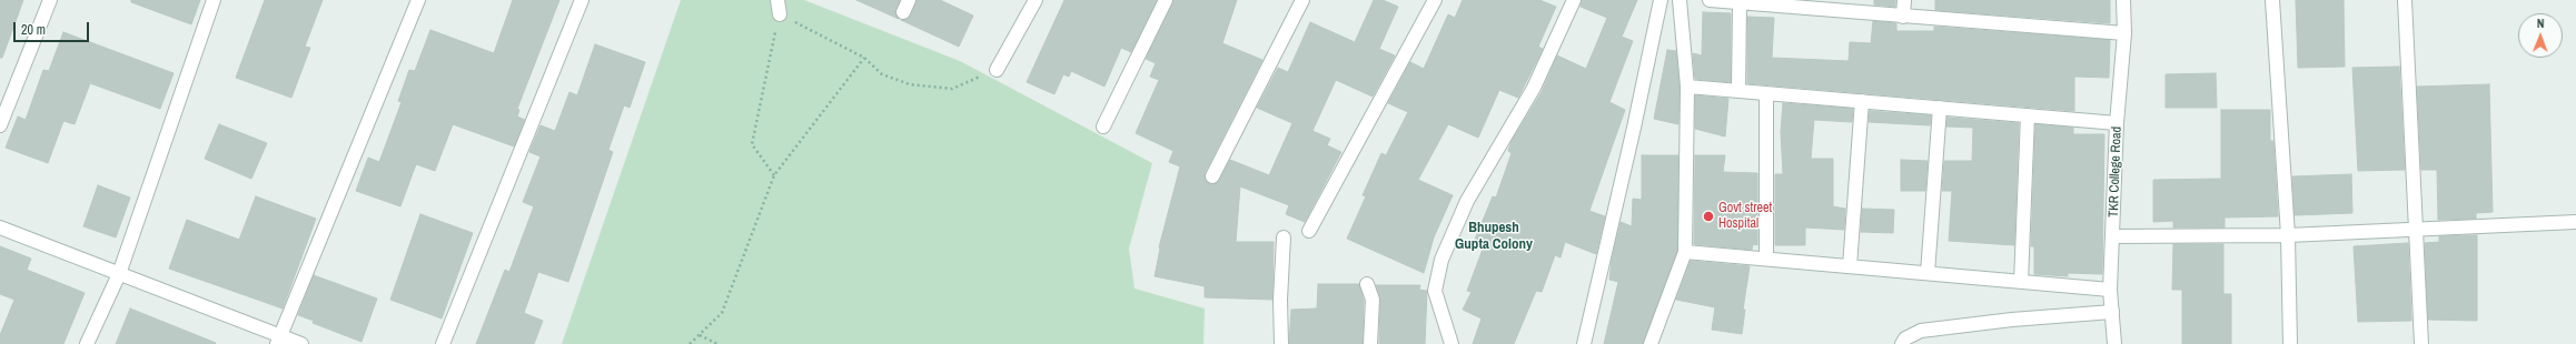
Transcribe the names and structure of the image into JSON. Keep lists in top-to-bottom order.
{
  "streets": {
    "street": ["TKR College Road"]
  },
  "districts": ["Bhupesh Gupta Colony"],
  "places": ["Govt street Hospital"],
  "scale_bar": "20 m",
  "north": "top"
}
